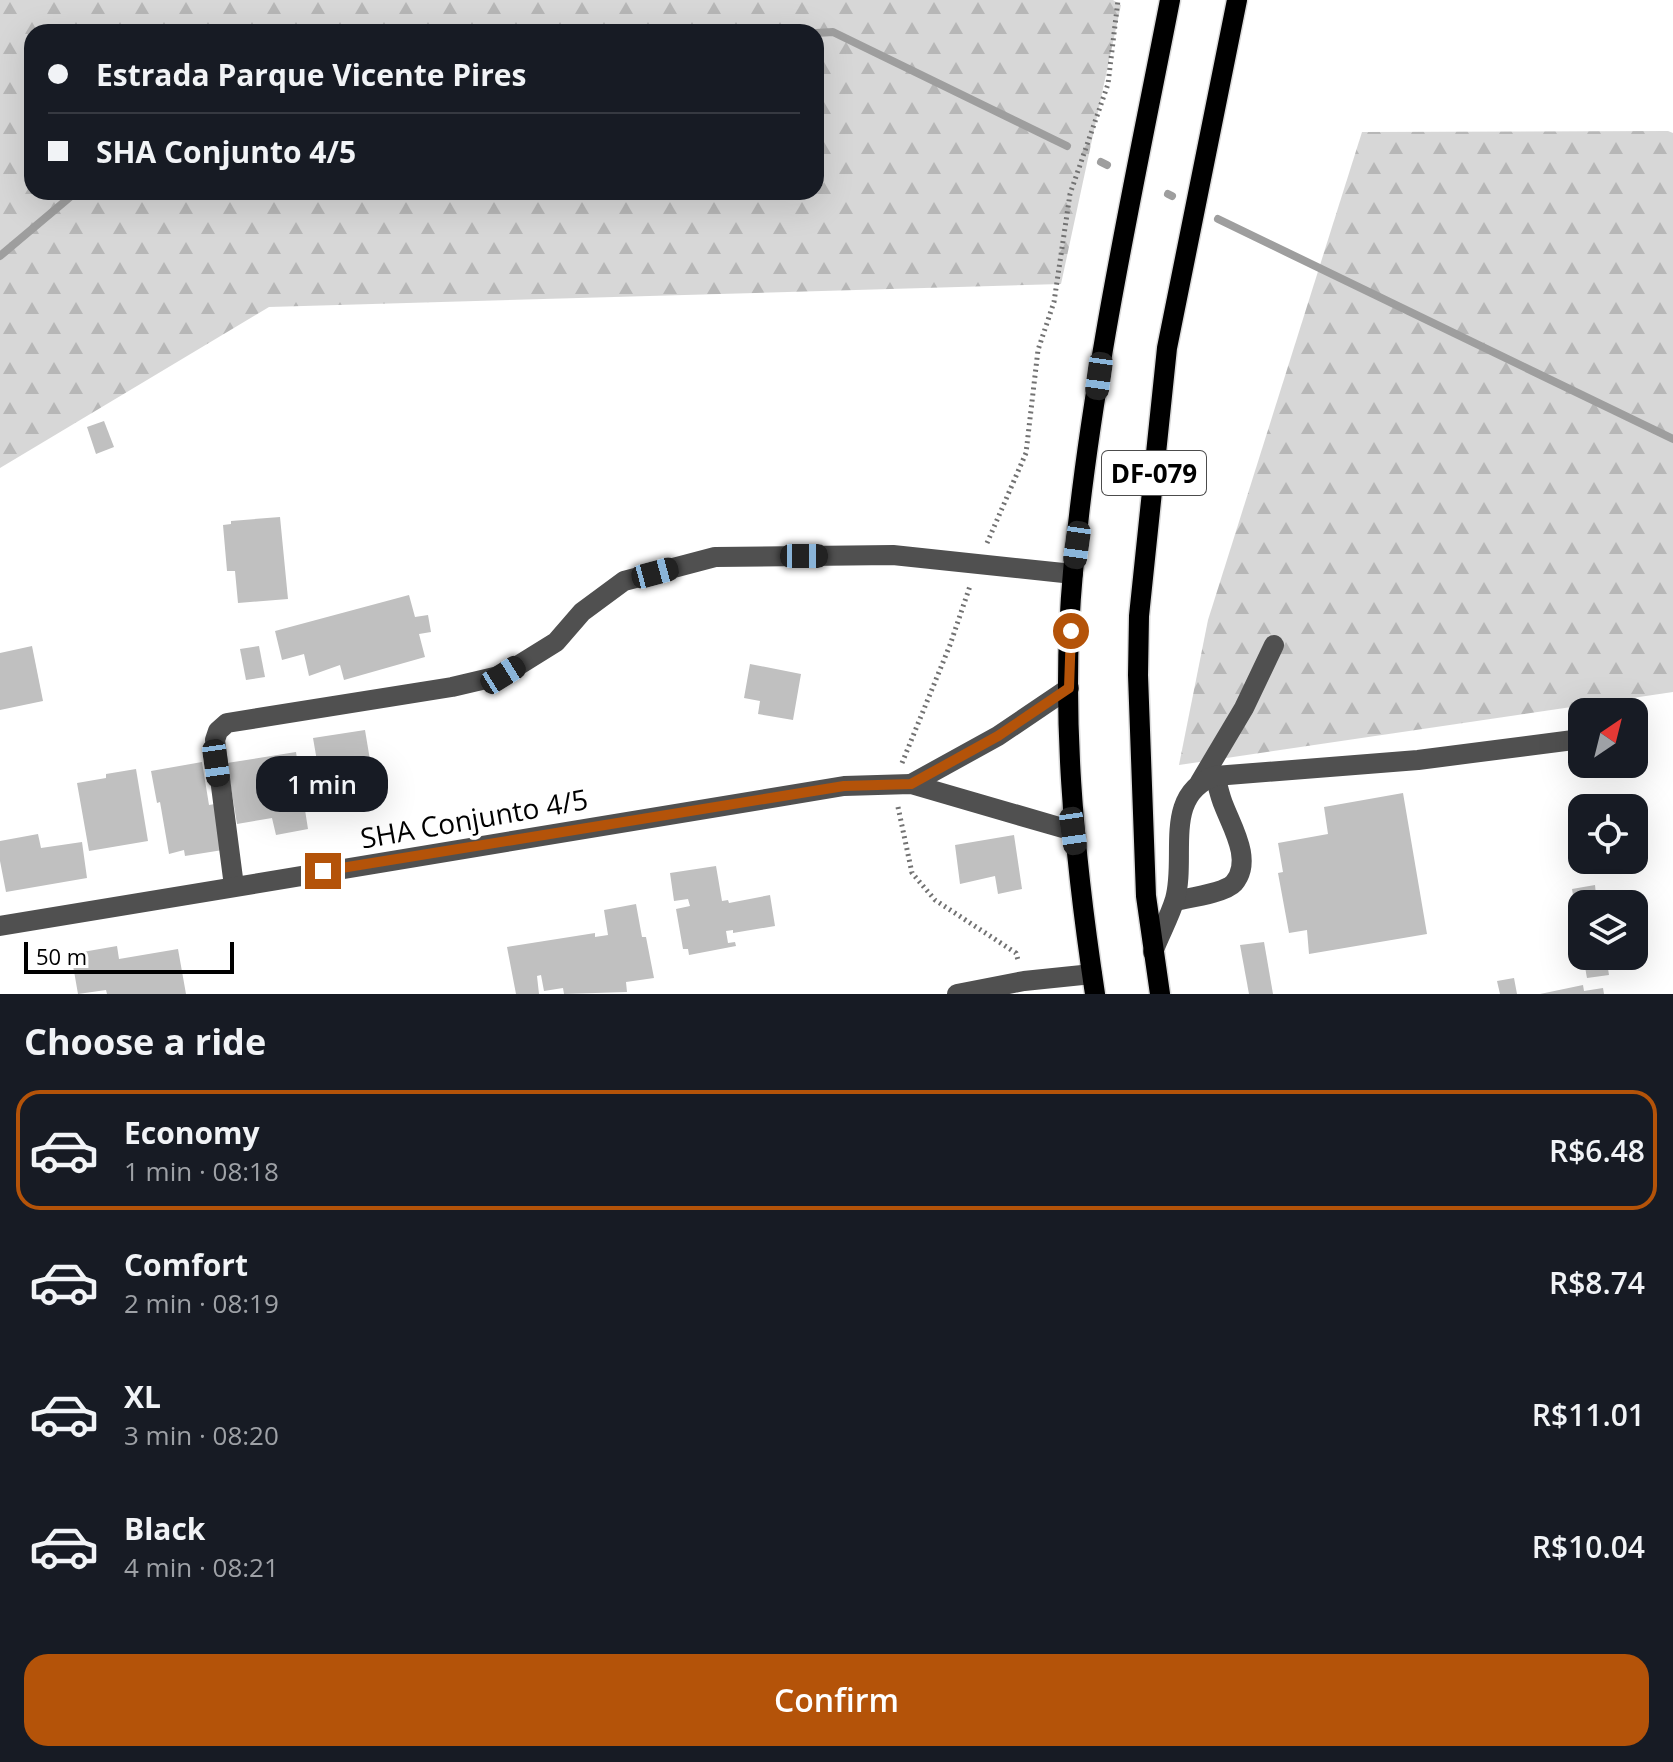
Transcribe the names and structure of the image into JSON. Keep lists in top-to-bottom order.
{
  "streets": {
    "main road": ["DF-079"],
    "street": ["SHA Conjunto 4/5"]
  },
  "crossings": [
    ["DF-079", "SHA Conjunto 4/5"]
  ],
  "scale_bar": "50 m",
  "north": "top right",
  "page": {
    "banner": ["Estrada Parque Vicente Pires", "SHA Conjunto 4/5"],
    "bubble": "1 min",
    "scale": "50 m",
    "heading": "Choose a ride",
    "list": [
      {
        "name": "Economy",
        "note": "1 min · 08:18",
        "value": "R$6.48"
      },
      {
        "name": "Comfort",
        "note": "2 min · 08:19",
        "value": "R$8.74"
      },
      {
        "name": "XL",
        "note": "3 min · 08:20",
        "value": "R$11.01"
      },
      {
        "name": "Black",
        "note": "4 min · 08:21",
        "value": "R$10.04"
      }
    ],
    "buttons": "Confirm"
  }
}
